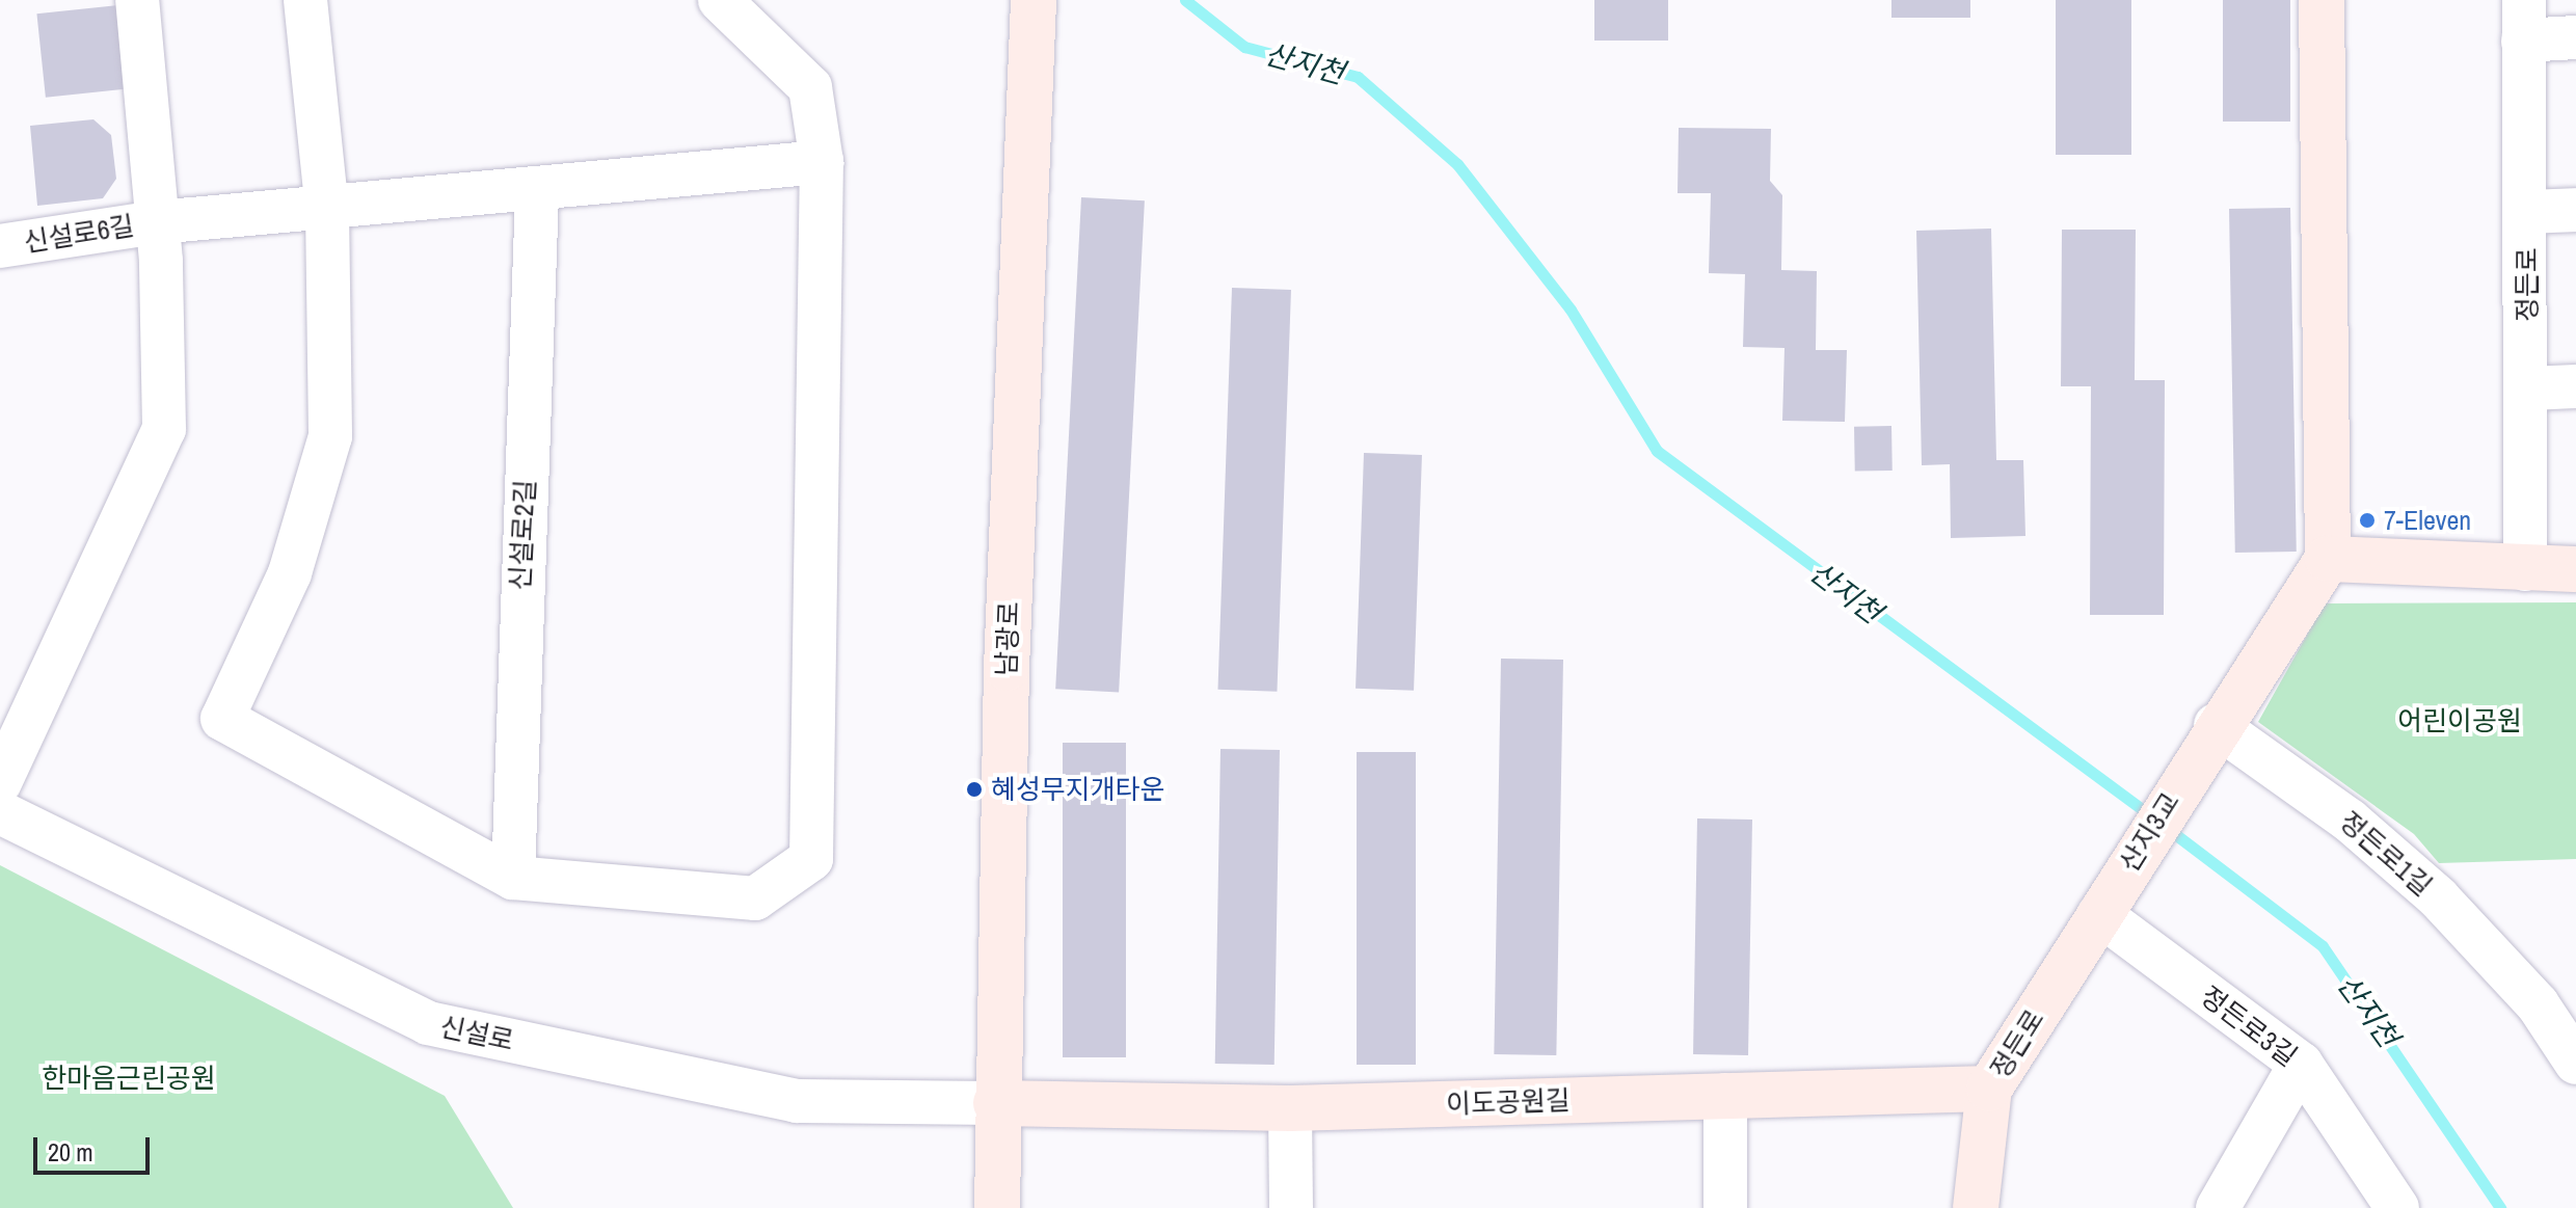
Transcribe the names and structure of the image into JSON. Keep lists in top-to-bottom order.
{
  "streets": {
    "street": [
      "신설로6길",
      "정든로",
      "신설로2길",
      "남광로",
      "산지3교",
      "정든로1길",
      "정든로3길",
      "신설로",
      "이도공원길"
    ]
  },
  "crossings": [
    ["정든로", "산지3교"],
    ["정든로", "정든로3길"],
    ["정든로", "이도공원길"],
    ["남광로", "신설로"],
    ["남광로", "이도공원길"],
    ["산지3교", "정든로1길"],
    ["산지3교", "정든로3길"],
    ["신설로", "이도공원길"]
  ],
  "water": ["산지천"],
  "parks": ["어린이공원", "한마음근린공원"],
  "places": ["7-Eleven", "혜성무지개타운"],
  "scale_bar": "20 m"
}
